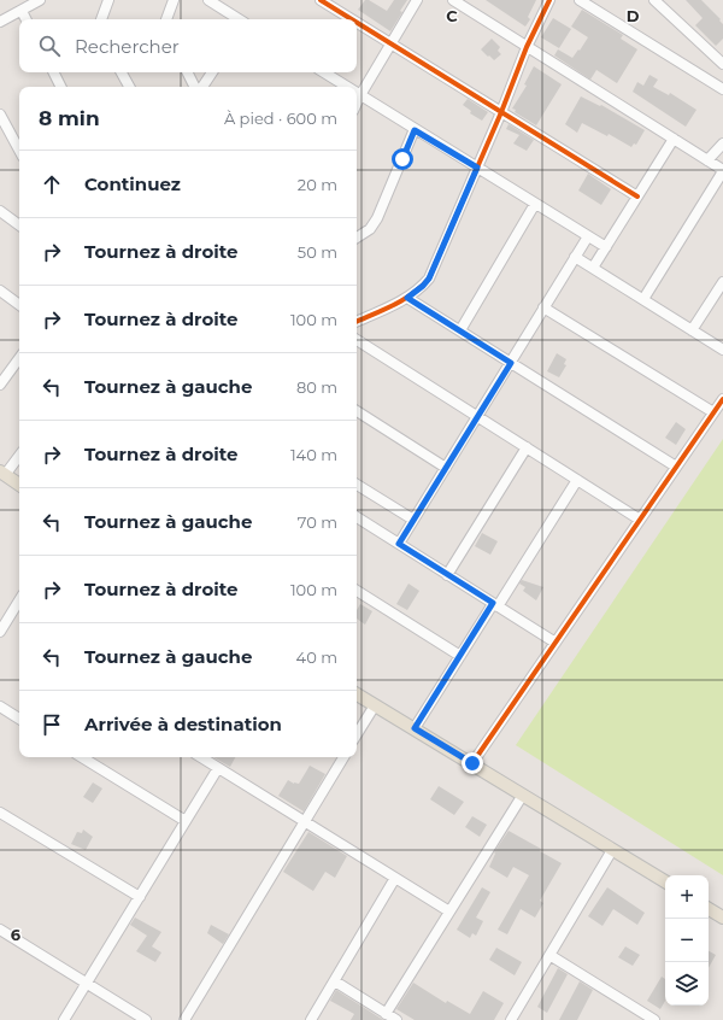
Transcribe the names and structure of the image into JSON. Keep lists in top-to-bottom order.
{
  "page": {
    "search": "Rechercher",
    "heading": ["8 min", "À pied · 600 m"],
    "list": [
      ["Continuez", "20 m"],
      ["Tournez à droite", "50 m"],
      ["Tournez à droite", "100 m"],
      ["Tournez à gauche", "80 m"],
      ["Tournez à droite", "140 m"],
      ["Tournez à gauche", "70 m"],
      ["Tournez à droite", "100 m"],
      ["Tournez à gauche", "40 m"],
      "Arrivée à destination"
    ],
    "map_buttons": ["+", "−"]
  },
  "grid": {
    "columns": ["C", "D"],
    "rows": ["6"]
  }
}
